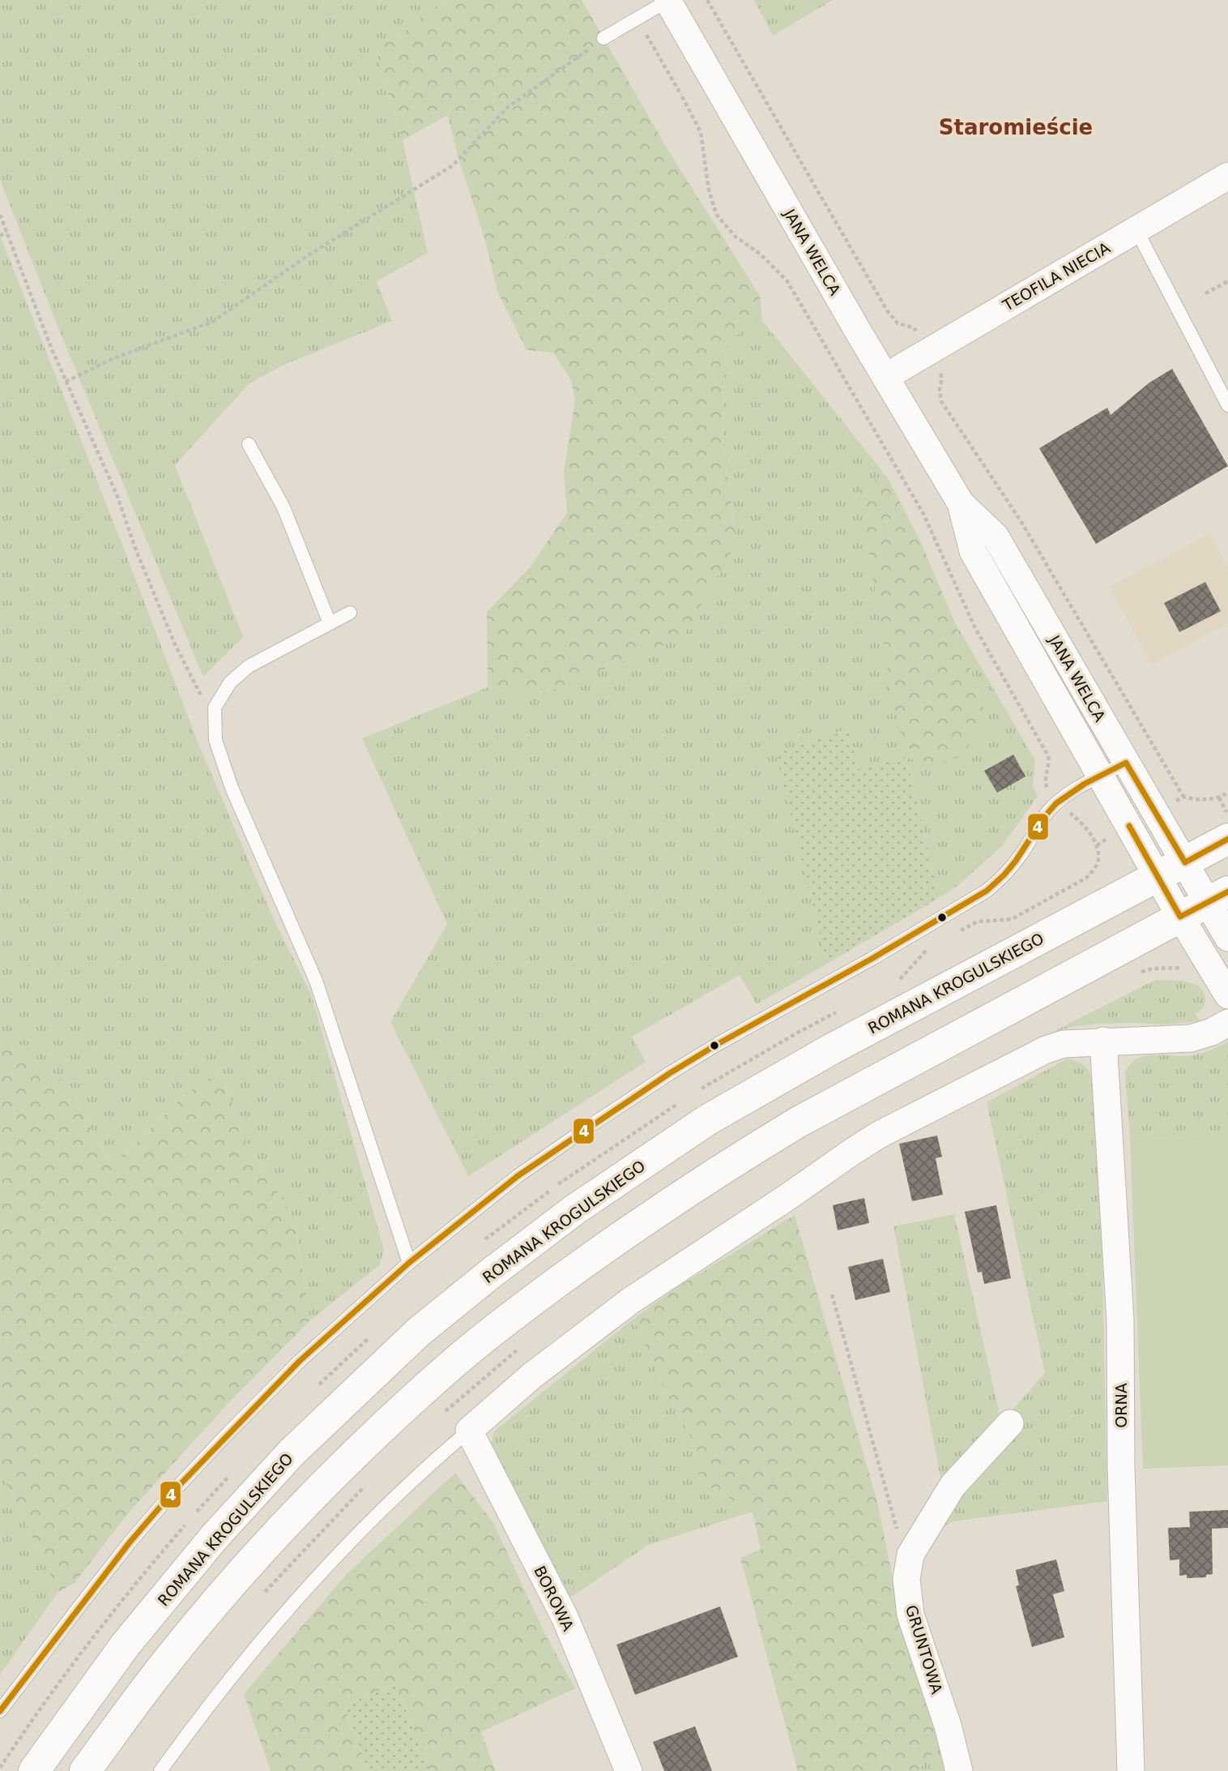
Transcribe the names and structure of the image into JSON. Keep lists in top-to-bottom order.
{
  "streets": {
    "main road": ["ROMANA KROGULSKIEGO"],
    "street": [
      "JANA WELCA",
      "TEOFILA NIECIA",
      "ORNA",
      "BOROWA",
      "GRUNTOWA"
    ]
  },
  "crossings": [
    ["JANA WELCA", "TEOFILA NIECIA"],
    ["JANA WELCA", "ROMANA KROGULSKIEGO"]
  ],
  "districts": ["Staromieście"],
  "lines": ["transit line 4"]
}
